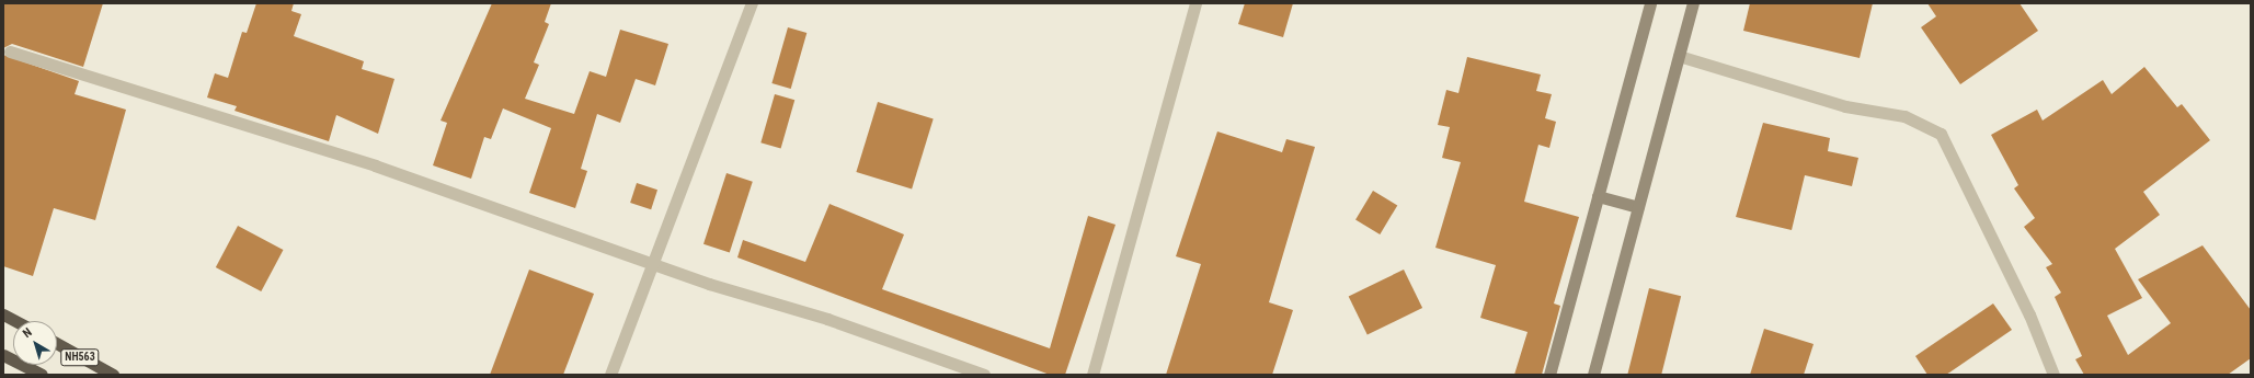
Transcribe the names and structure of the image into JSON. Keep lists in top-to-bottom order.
{
  "streets": {
    "highway": ["NH563"]
  },
  "north": "top left"
}
